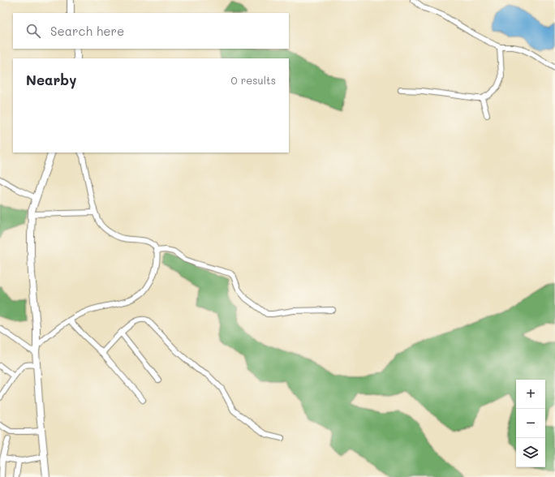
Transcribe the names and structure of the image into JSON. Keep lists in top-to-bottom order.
{
  "page": {
    "search": "Search here",
    "heading": ["Nearby", "0 results"],
    "map_buttons": ["+", "−"]
  }
}
